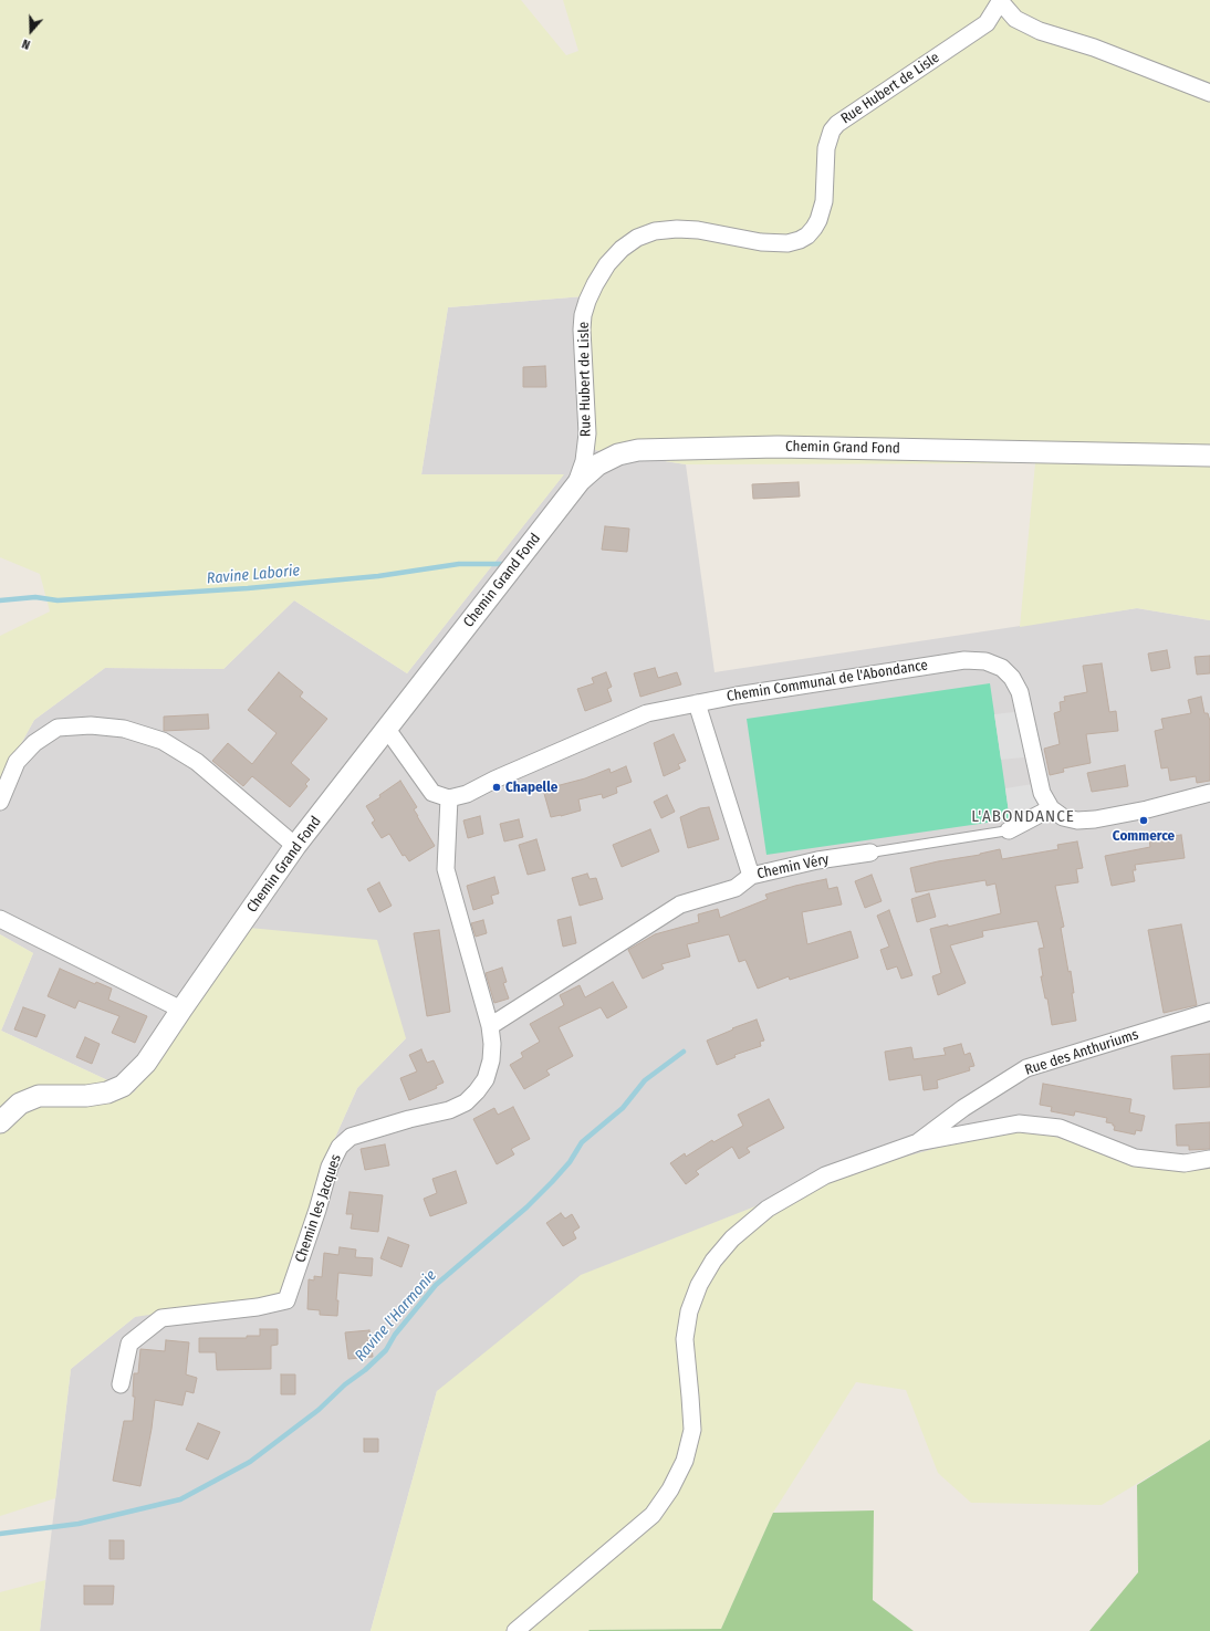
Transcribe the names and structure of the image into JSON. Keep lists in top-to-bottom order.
{
  "streets": {
    "street": [
      "Rue Hubert de Lisle",
      "Chemin Grand Fond",
      "Chemin Communal de l'Abondance",
      "Chemin Véry",
      "Rue des Anthuriums",
      "Chemin les Jacques"
    ]
  },
  "crossings": [
    ["Rue Hubert de Lisle", "Chemin Grand Fond"],
    ["Chemin Communal de l'Abondance", "Chemin Véry"],
    ["Chemin Communal de l'Abondance", "Chemin les Jacques"],
    ["Chemin Véry", "Chemin les Jacques"]
  ],
  "districts": ["L'ABONDANCE"],
  "water": ["Ravine Laborie", "Ravine l'Harmonie"],
  "places": ["Chapelle", "Commerce"],
  "north": "bottom"
}
